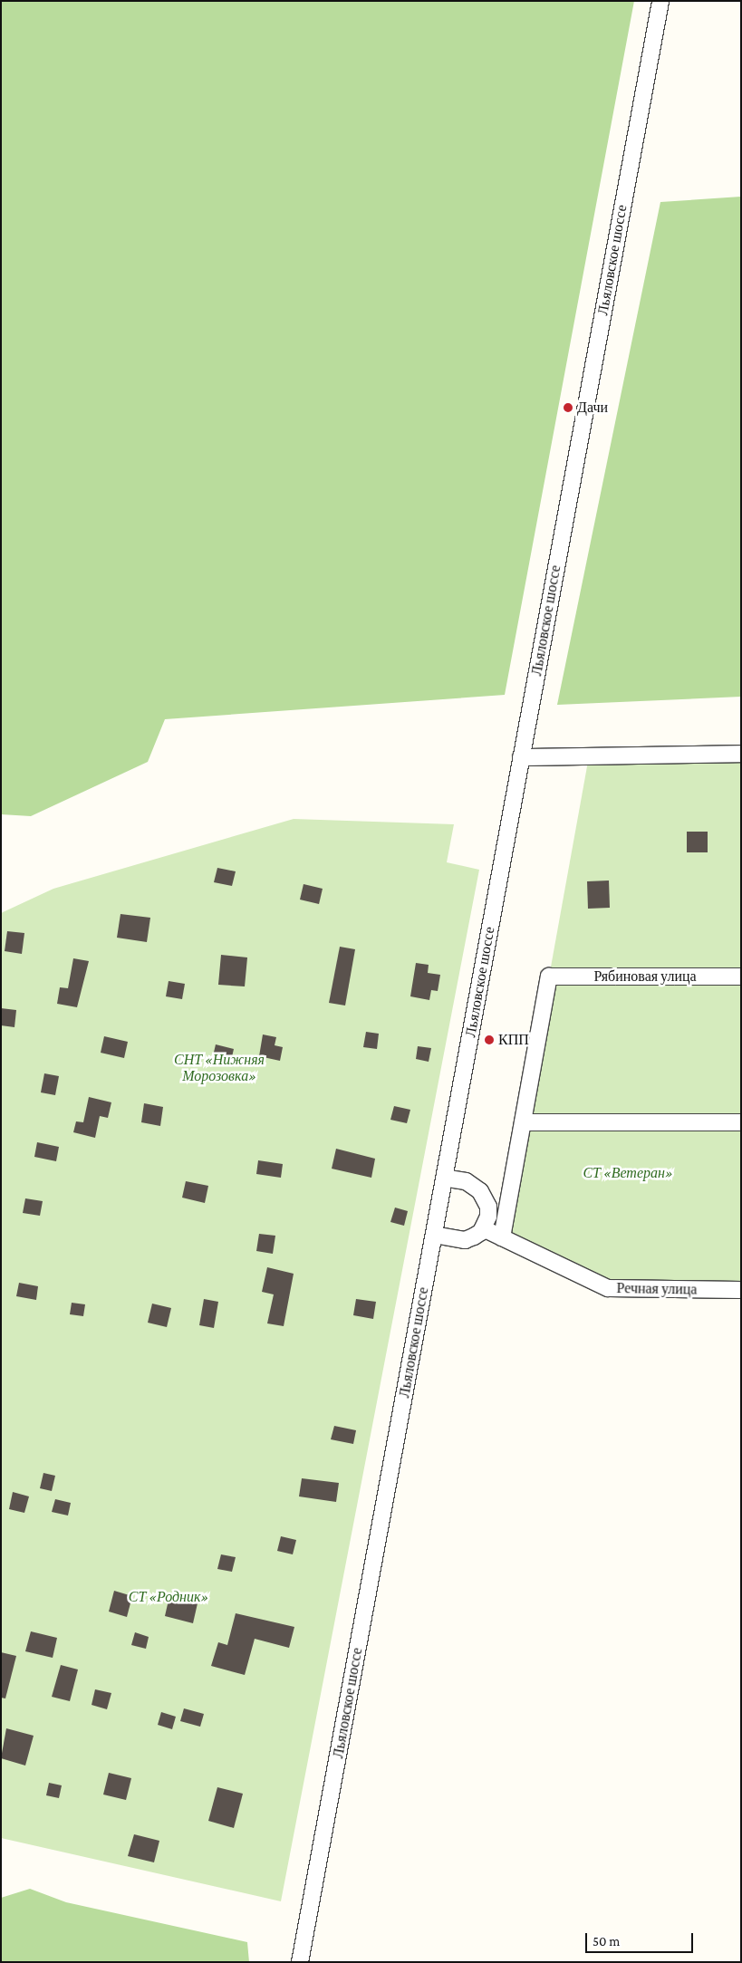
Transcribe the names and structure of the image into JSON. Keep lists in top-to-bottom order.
{
  "streets": {
    "street": ["Льяловское шоссе", "Рябиновая улица", "Речная улица"]
  },
  "crossings": [
    ["Льяловское шоссе", "Речная улица"]
  ],
  "parks": ["СНТ «Нижняя Морозовка»", "СТ «Ветеран»", "СТ «Родник»"],
  "places": ["Дачи", "КПП"],
  "scale_bar": "50 m"
}
